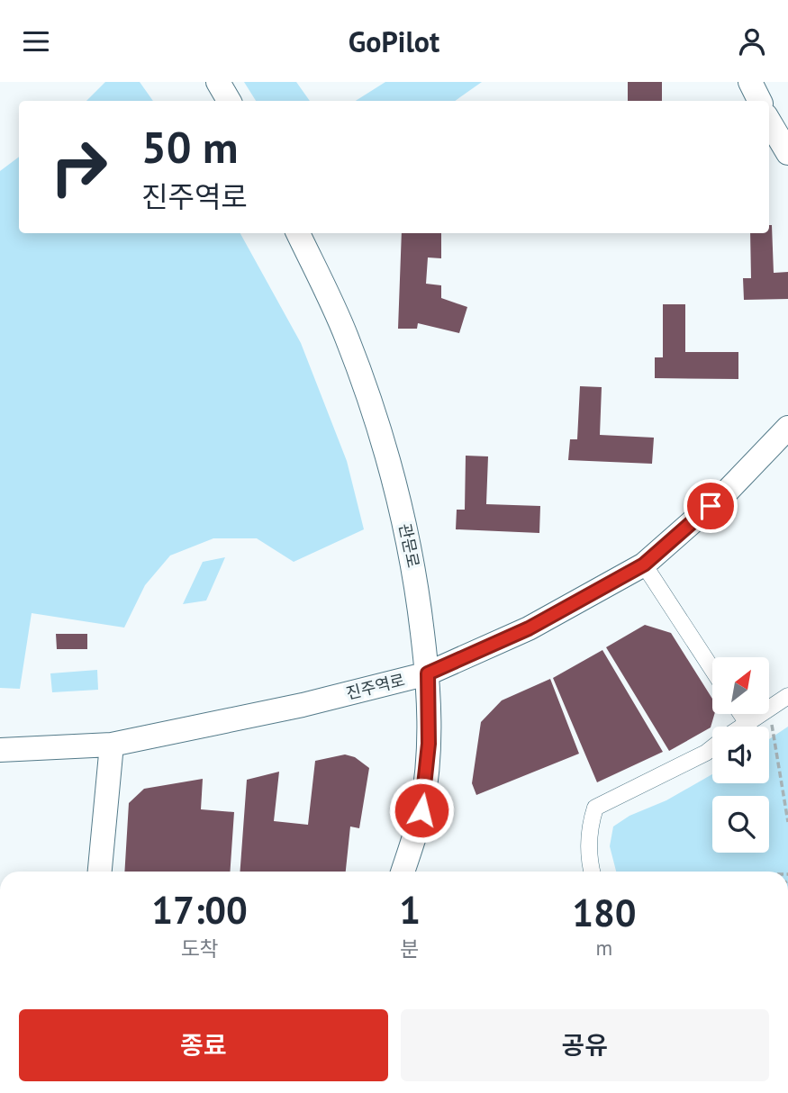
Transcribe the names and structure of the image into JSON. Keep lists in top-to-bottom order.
{
  "streets": {
    "street": ["관문로", "진주역로"]
  },
  "crossings": [
    ["관문로", "진주역로"]
  ],
  "north": "top right",
  "page": {
    "header": "GoPilot",
    "turn": ["50 m", "진주역로"],
    "eta": [
      "17:00",
      "도착",
      "1",
      "분",
      "180",
      "m"
    ],
    "buttons": ["종료", "공유"]
  }
}
